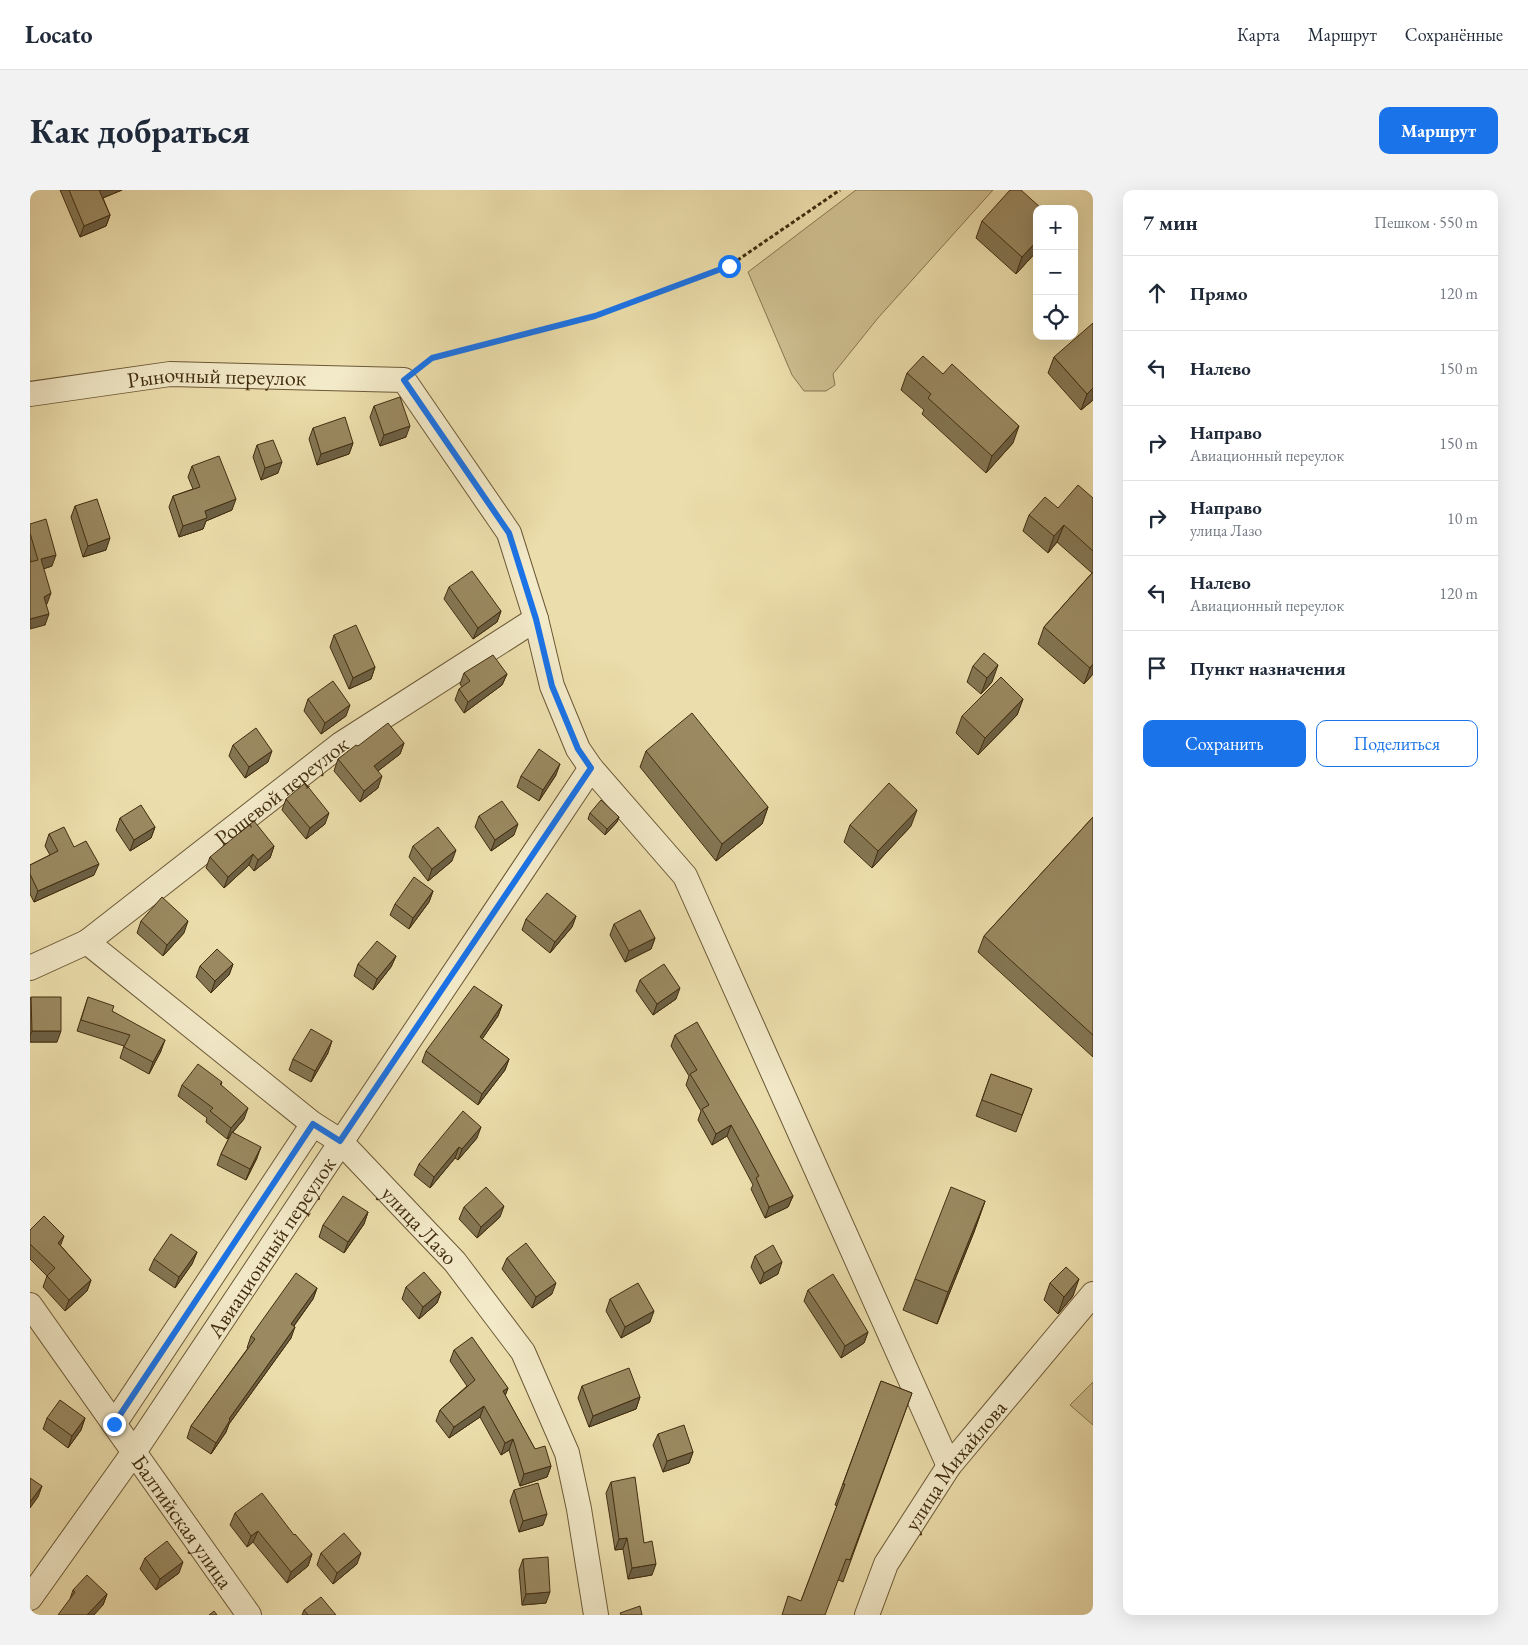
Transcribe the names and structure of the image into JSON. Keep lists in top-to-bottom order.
{
  "streets": {
    "street": [
      "Рыночный переулок",
      "Рощевой переулок",
      "улица Лазо",
      "Авиационный переулок",
      "улица Михайлова",
      "Балтийская улица"
    ]
  },
  "crossings": [
    ["Рощевой переулок", "улица Лазо"],
    ["улица Лазо", "Авиационный переулок"],
    ["Авиационный переулок", "Балтийская улица"]
  ],
  "page": {
    "header": "Locato",
    "nav": ["Карта", "Маршрут", "Сохранённые"],
    "buttons": [
      "Маршрут",
      ["Сохранить", "Поделиться"]
    ],
    "title": "Как добраться",
    "heading": ["7 мин", "Пешком · 550 m"],
    "map_buttons": ["+", "−"],
    "list": [
      ["Прямо", "120 m"],
      ["Налево", "150 m"],
      ["Направо", "Авиационный переулок", "150 m"],
      ["Направо", "улица Лазо", "10 m"],
      ["Налево", "Авиационный переулок", "120 m"],
      "Пункт назначения"
    ]
  }
}
